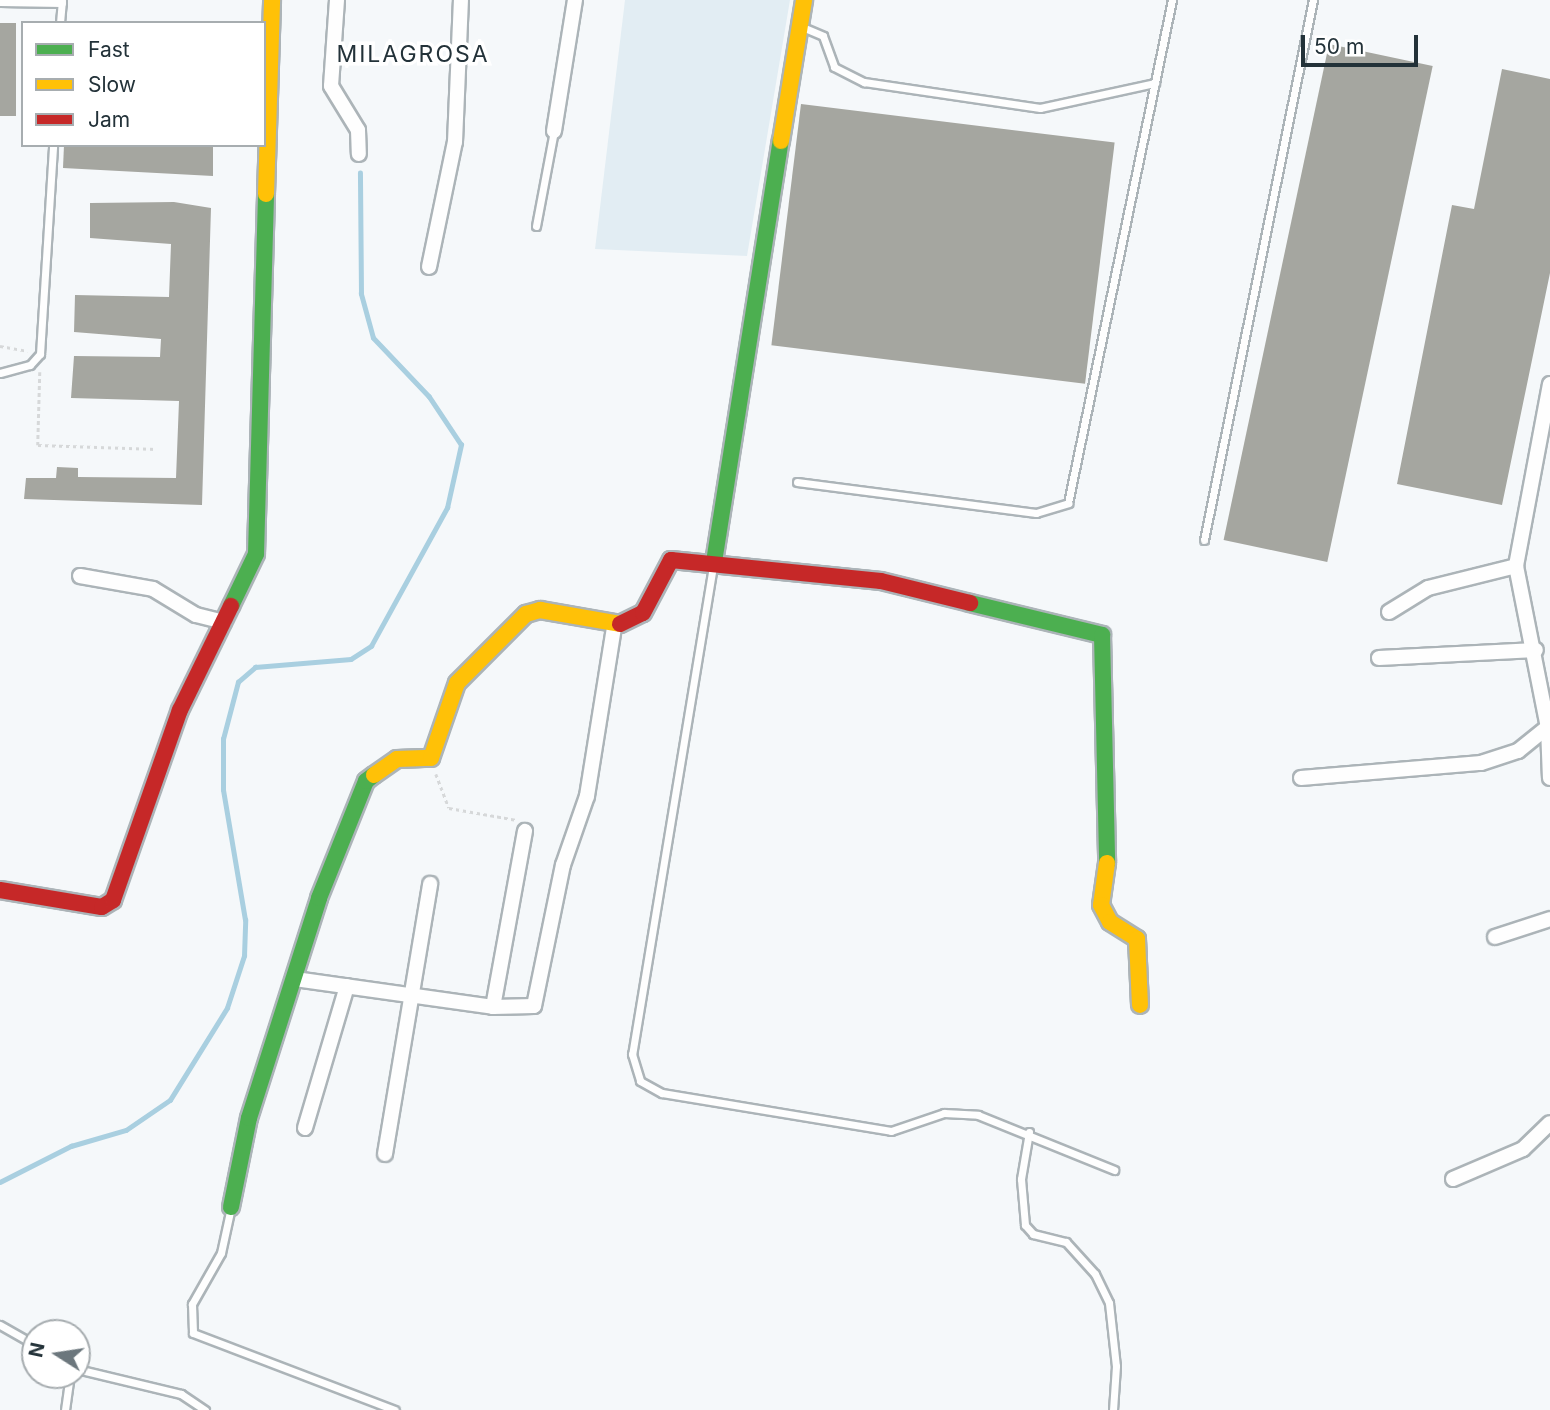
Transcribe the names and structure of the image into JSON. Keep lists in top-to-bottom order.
{
  "districts": ["MILAGROSA"],
  "legend": ["Fast", "Slow", "Jam"],
  "scale_bar": "50 m",
  "north": "left"
}
